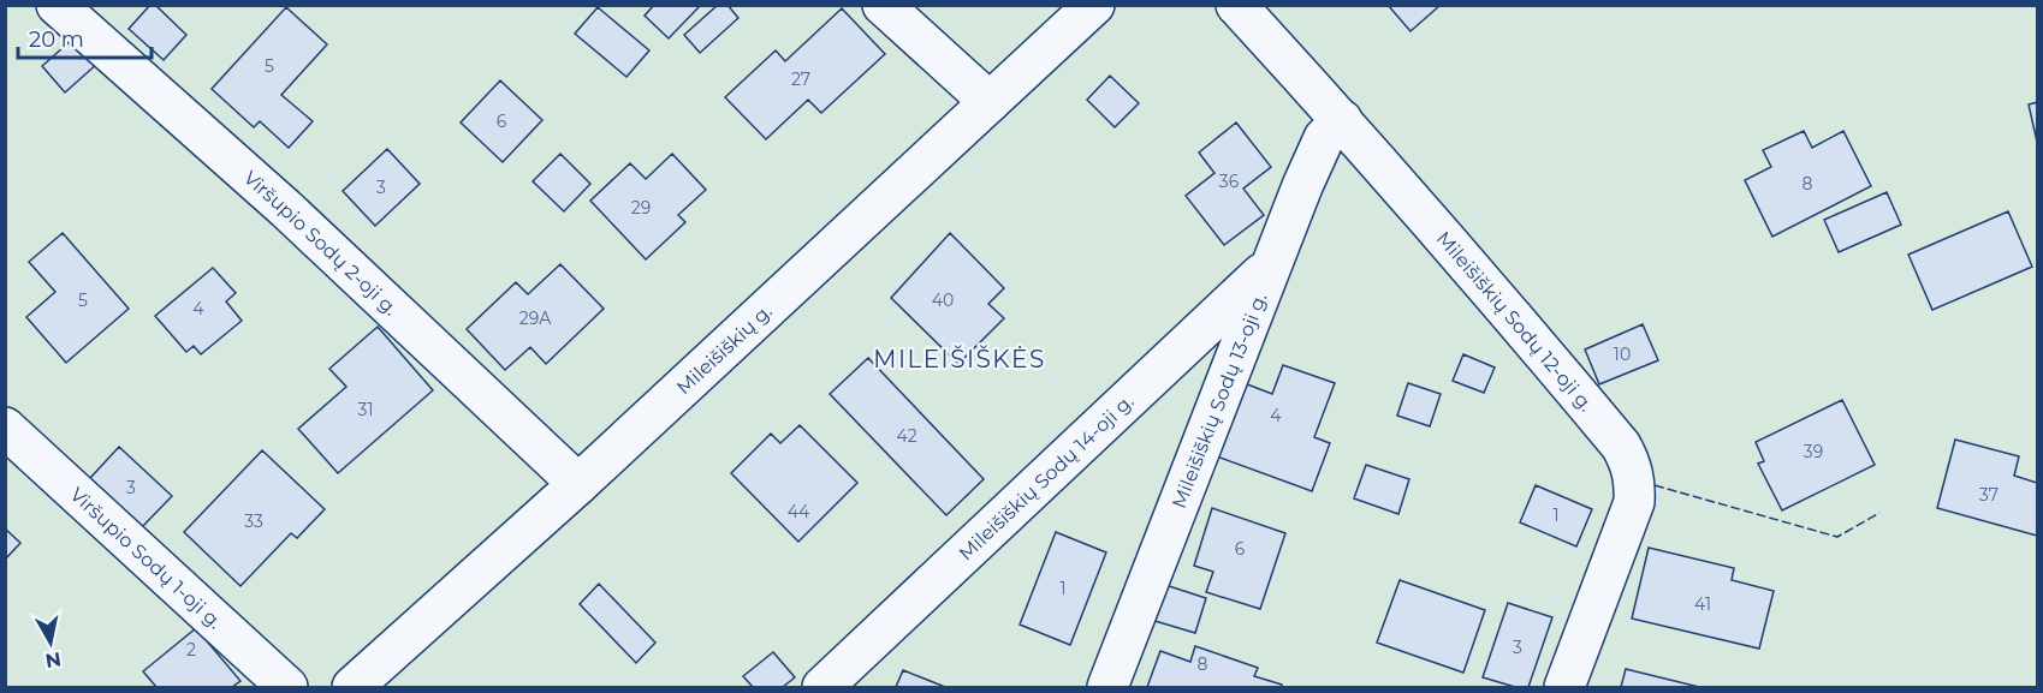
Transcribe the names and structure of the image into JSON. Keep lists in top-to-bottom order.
{
  "streets": {
    "street": [
      "Viršupio Sodų 2-oji g.",
      "Mileišiškių Sodų 12-oji g.",
      "Mileišiškių g.",
      "Mileišiškių Sodų 13-oji g.",
      "Mileišiškių Sodų 14-oji g.",
      "Viršupio Sodų 1-oji g."
    ]
  },
  "crossings": [
    ["Viršupio Sodų 2-oji g.", "Mileišiškių g."],
    ["Mileišiškių Sodų 12-oji g.", "Mileišiškių Sodų 13-oji g."],
    ["Mileišiškių Sodų 13-oji g.", "Mileišiškių Sodų 14-oji g."]
  ],
  "districts": ["MILEIŠIŠKĖS"],
  "house_numbers": [
    "5",
    "27",
    "6",
    "36",
    "8",
    "3",
    "29",
    "5",
    "40",
    "4",
    "29A",
    "10",
    "31",
    "4",
    "42",
    "39",
    "3",
    "37",
    "44",
    "1",
    "33",
    "6",
    "1",
    "41",
    "3",
    "2",
    "8"
  ],
  "scale_bar": "20 m",
  "north": "bottom"
}
